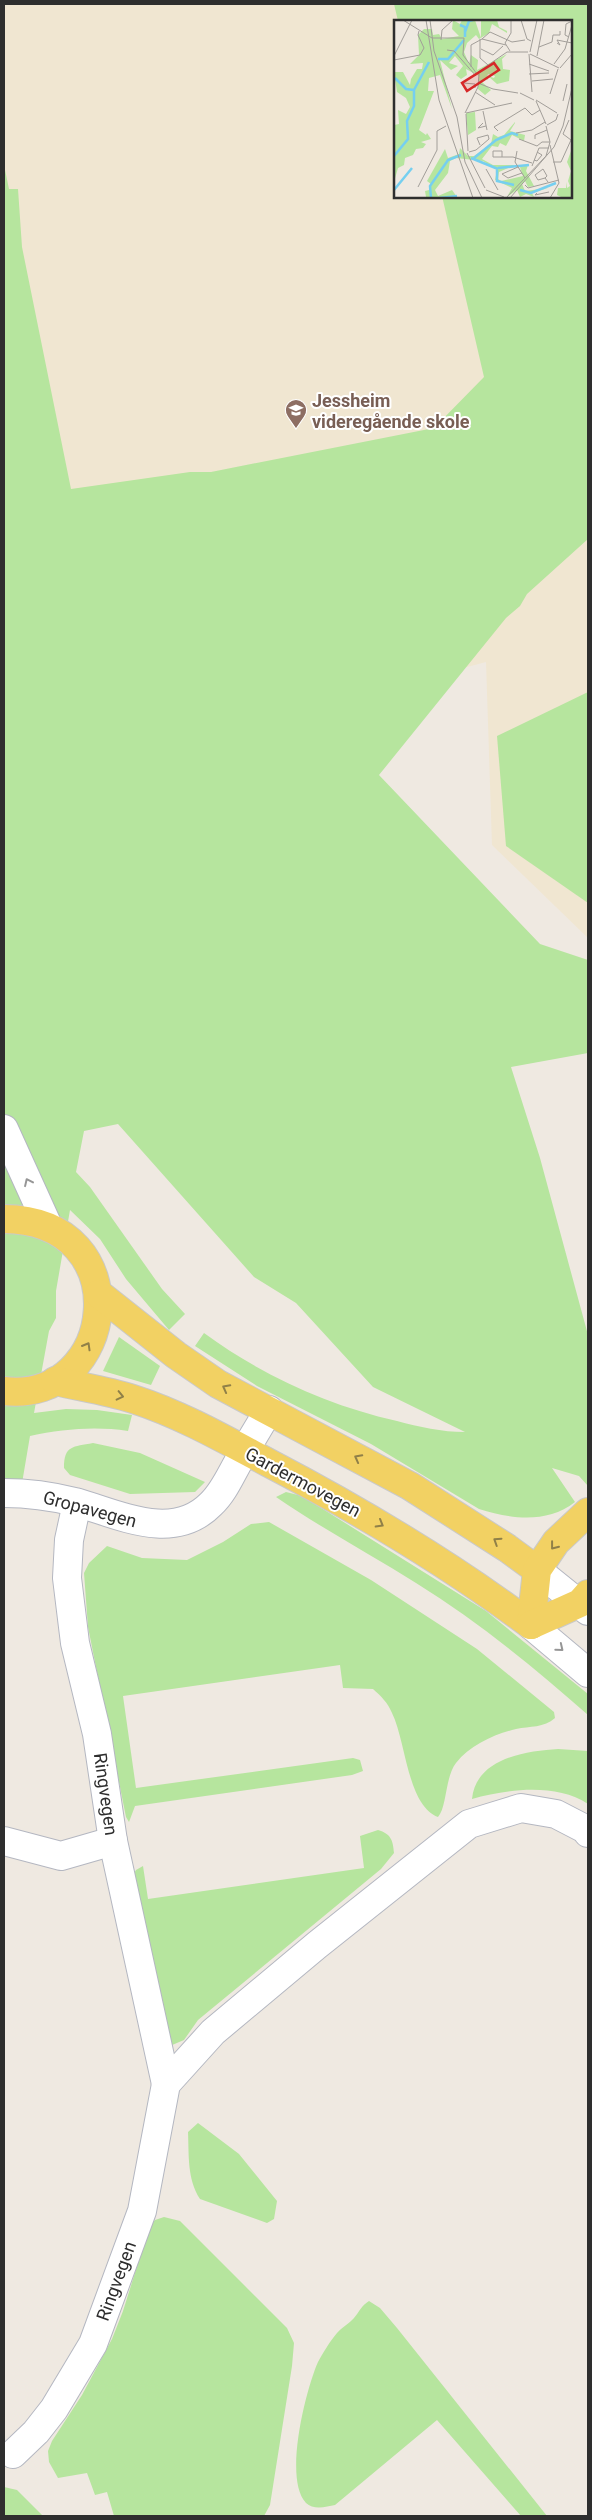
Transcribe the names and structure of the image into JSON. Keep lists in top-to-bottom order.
{
  "streets": {
    "main road": ["Gardermovegen"],
    "street": ["Gropavegen", "Ringvegen"]
  },
  "crossings": [
    ["Gardermovegen", "Gropavegen"],
    ["Gropavegen", "Ringvegen"]
  ],
  "places": {
    "school or university": ["Jessheim videregående skole"]
  }
}
